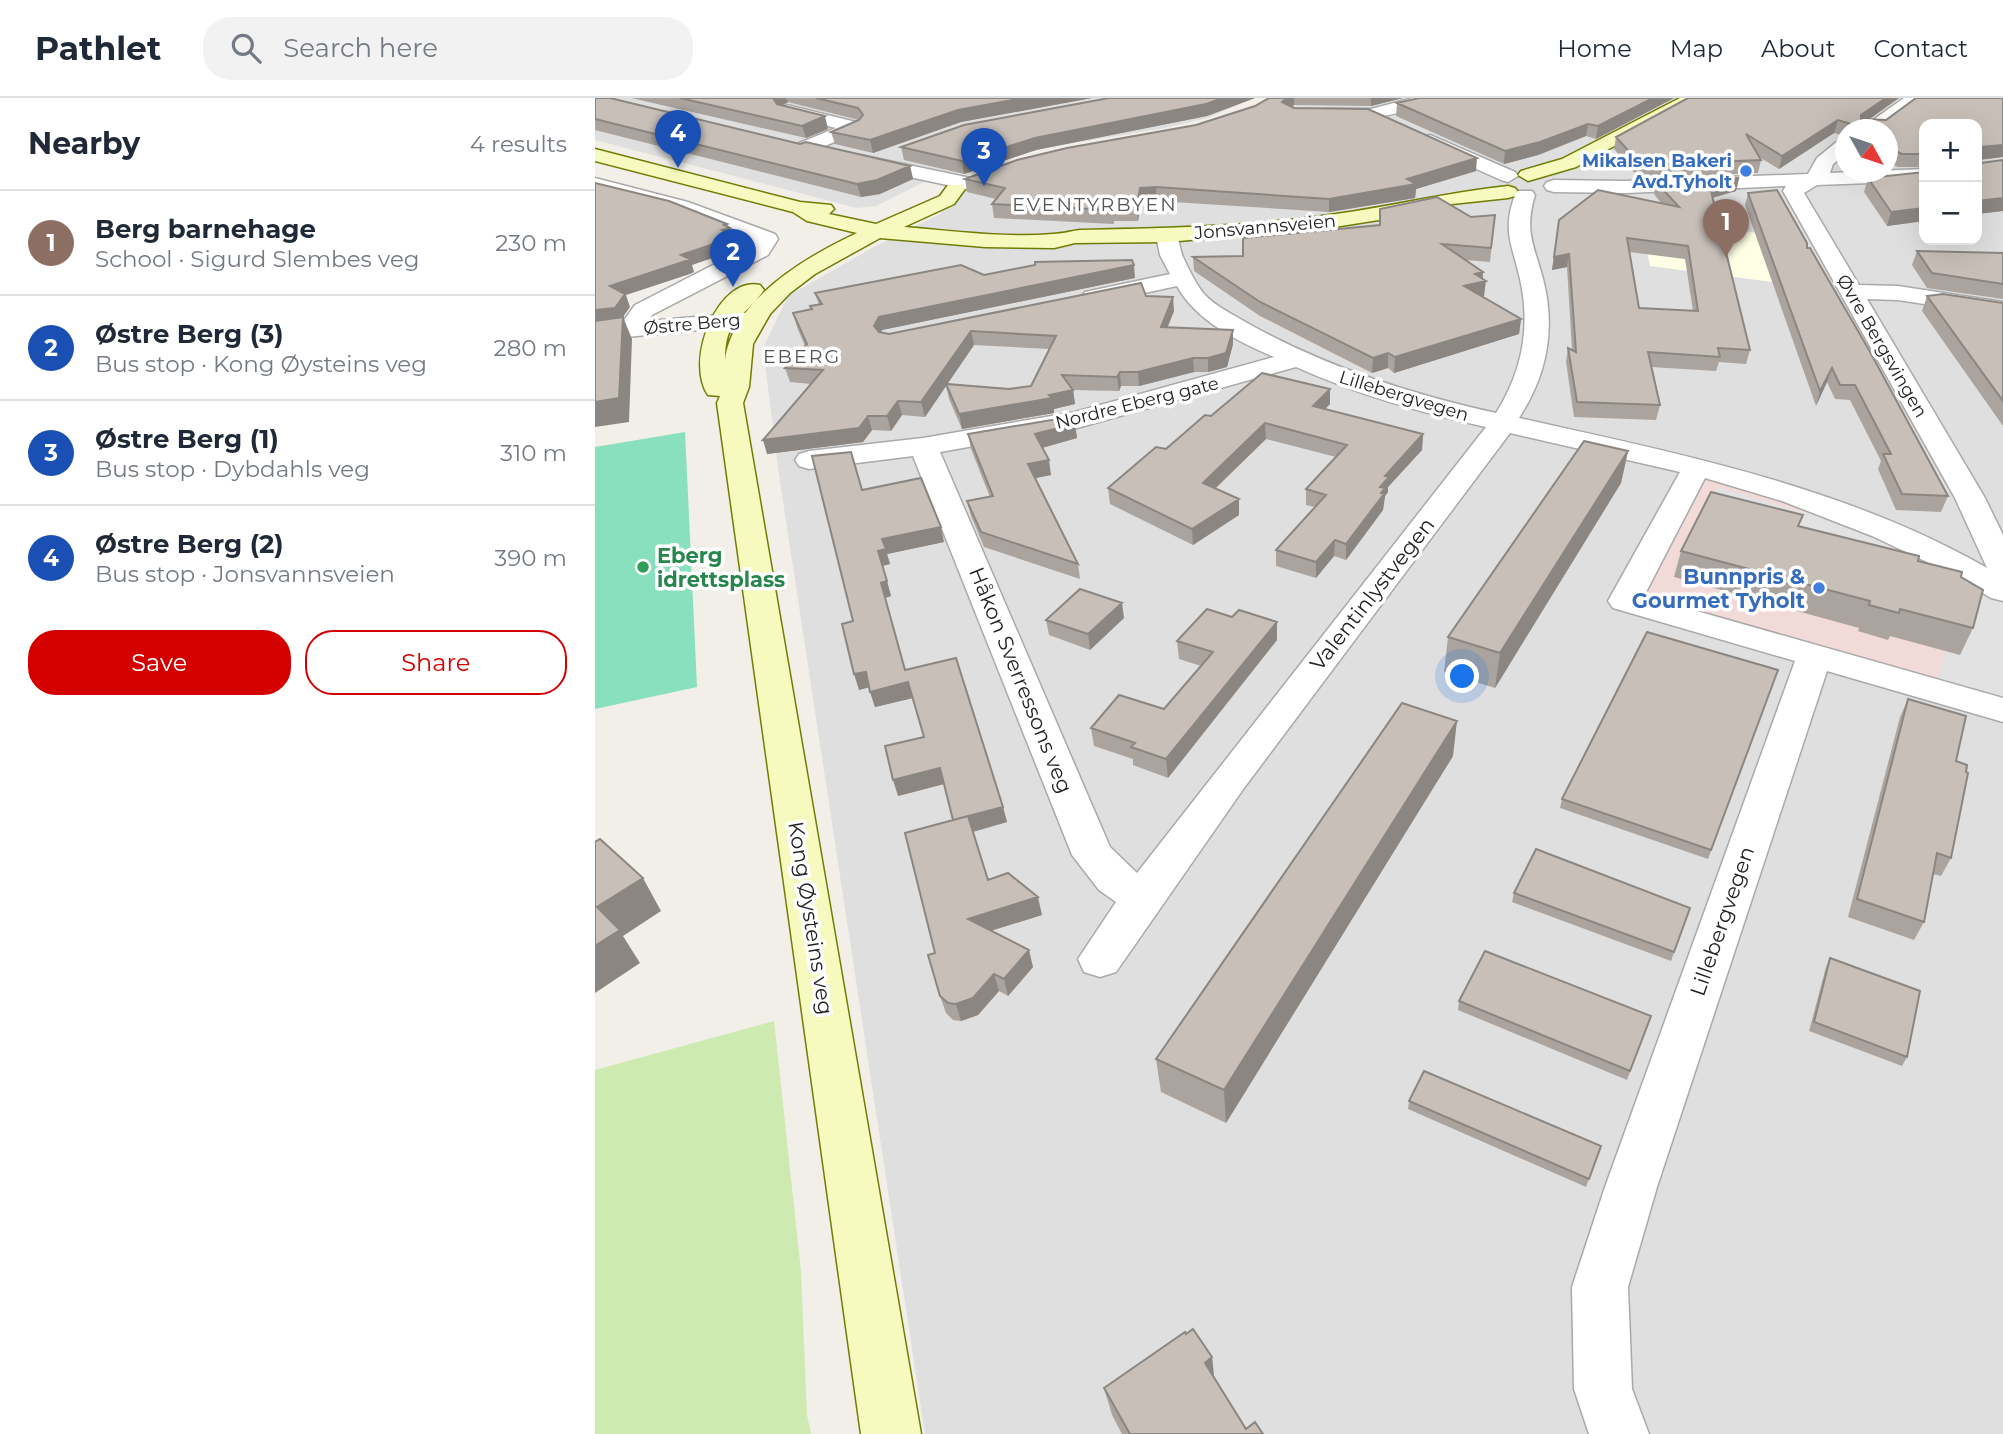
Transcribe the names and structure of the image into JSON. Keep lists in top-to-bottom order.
{
  "streets": {
    "main road": ["Jonsvannsveien", "Kong Øysteins veg"],
    "street": [
      "Østre Berg",
      "Øvre Bergsvingen",
      "Lillebergvegen",
      "Nordre Eberg gate",
      "Valentinlystvegen",
      "Håkon Sverressons veg"
    ]
  },
  "crossings": [
    ["Jonsvannsveien", "Lillebergvegen"],
    ["Jonsvannsveien", "Valentinlystvegen"],
    ["Jonsvannsveien", "Kong Øysteins veg"],
    ["Østre Berg", "Kong Øysteins veg"],
    ["Lillebergvegen", "Nordre Eberg gate"],
    ["Lillebergvegen", "Valentinlystvegen"],
    ["Nordre Eberg gate", "Håkon Sverressons veg"],
    ["Valentinlystvegen", "Håkon Sverressons veg"]
  ],
  "districts": ["EVENTYRBYEN", "EBERG"],
  "places": ["Mikalsen Bakeri Avd.Tyholt", "Eberg idrettsplass", "Bunnpris & Gourmet Tyholt"],
  "north": "bottom right",
  "page": {
    "header": "Pathlet",
    "search": "Search here",
    "nav": [
      "Home",
      "Map",
      "About",
      "Contact"
    ],
    "heading": ["Nearby", "4 results"],
    "pins": [
      "4",
      "3",
      "1",
      "2"
    ],
    "map_buttons": ["+", "−"],
    "list": [
      {
        "mark": "1",
        "name": "Berg barnehage",
        "note": "School · Sigurd Slembes veg",
        "value": "230 m"
      },
      {
        "mark": "2",
        "name": "Østre Berg (3)",
        "note": "Bus stop · Kong Øysteins veg",
        "value": "280 m"
      },
      {
        "mark": "3",
        "name": "Østre Berg (1)",
        "note": "Bus stop · Dybdahls veg",
        "value": "310 m"
      },
      {
        "mark": "4",
        "name": "Østre Berg (2)",
        "note": "Bus stop · Jonsvannsveien",
        "value": "390 m"
      }
    ],
    "buttons": ["Save", "Share"]
  }
}
